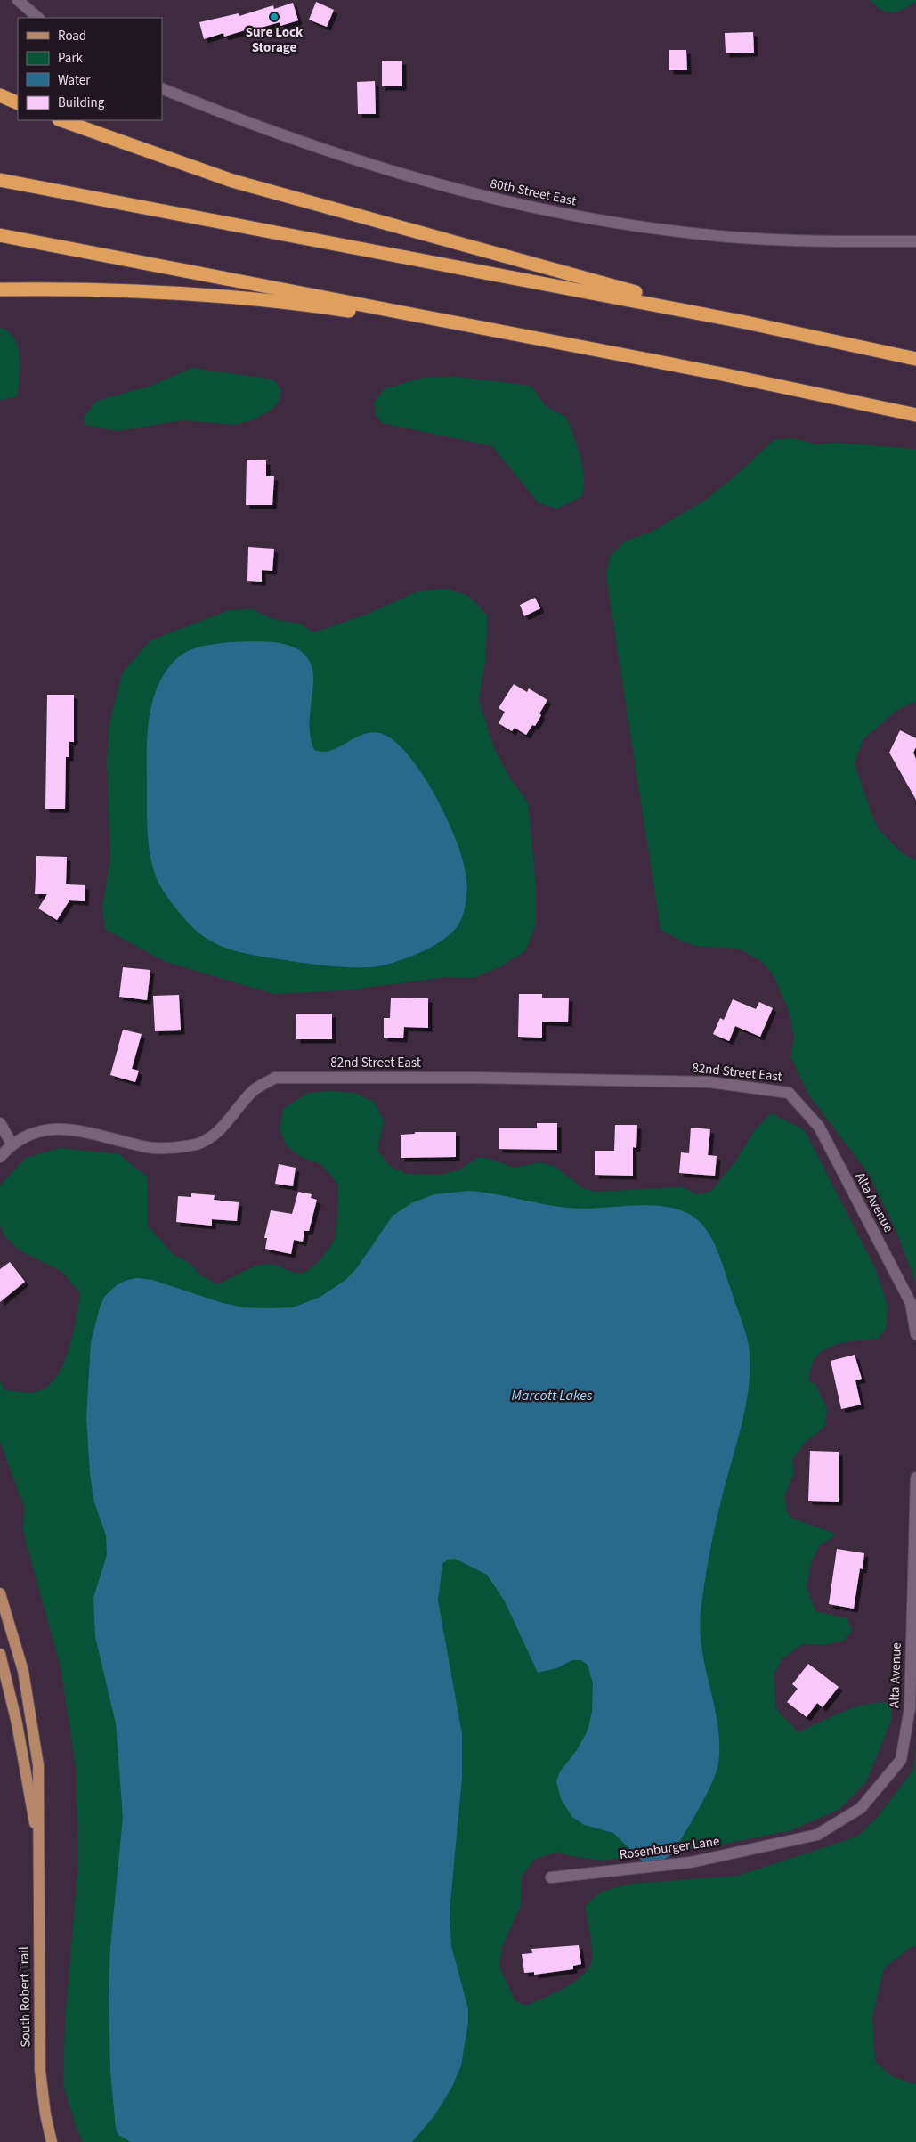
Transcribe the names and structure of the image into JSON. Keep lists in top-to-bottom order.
{
  "streets": {
    "main road": ["South Robert Trail"],
    "street": [
      "80th Street East",
      "82nd Street East",
      "Alta Avenue",
      "Rosenburger Lane"
    ]
  },
  "crossings": [
    ["82nd Street East", "Alta Avenue"],
    ["Alta Avenue", "Rosenburger Lane"]
  ],
  "water": ["Marcott Lakes"],
  "places": ["Sure Lock Storage"],
  "legend": [
    "Road",
    "Park",
    "Water",
    "Building"
  ]
}
